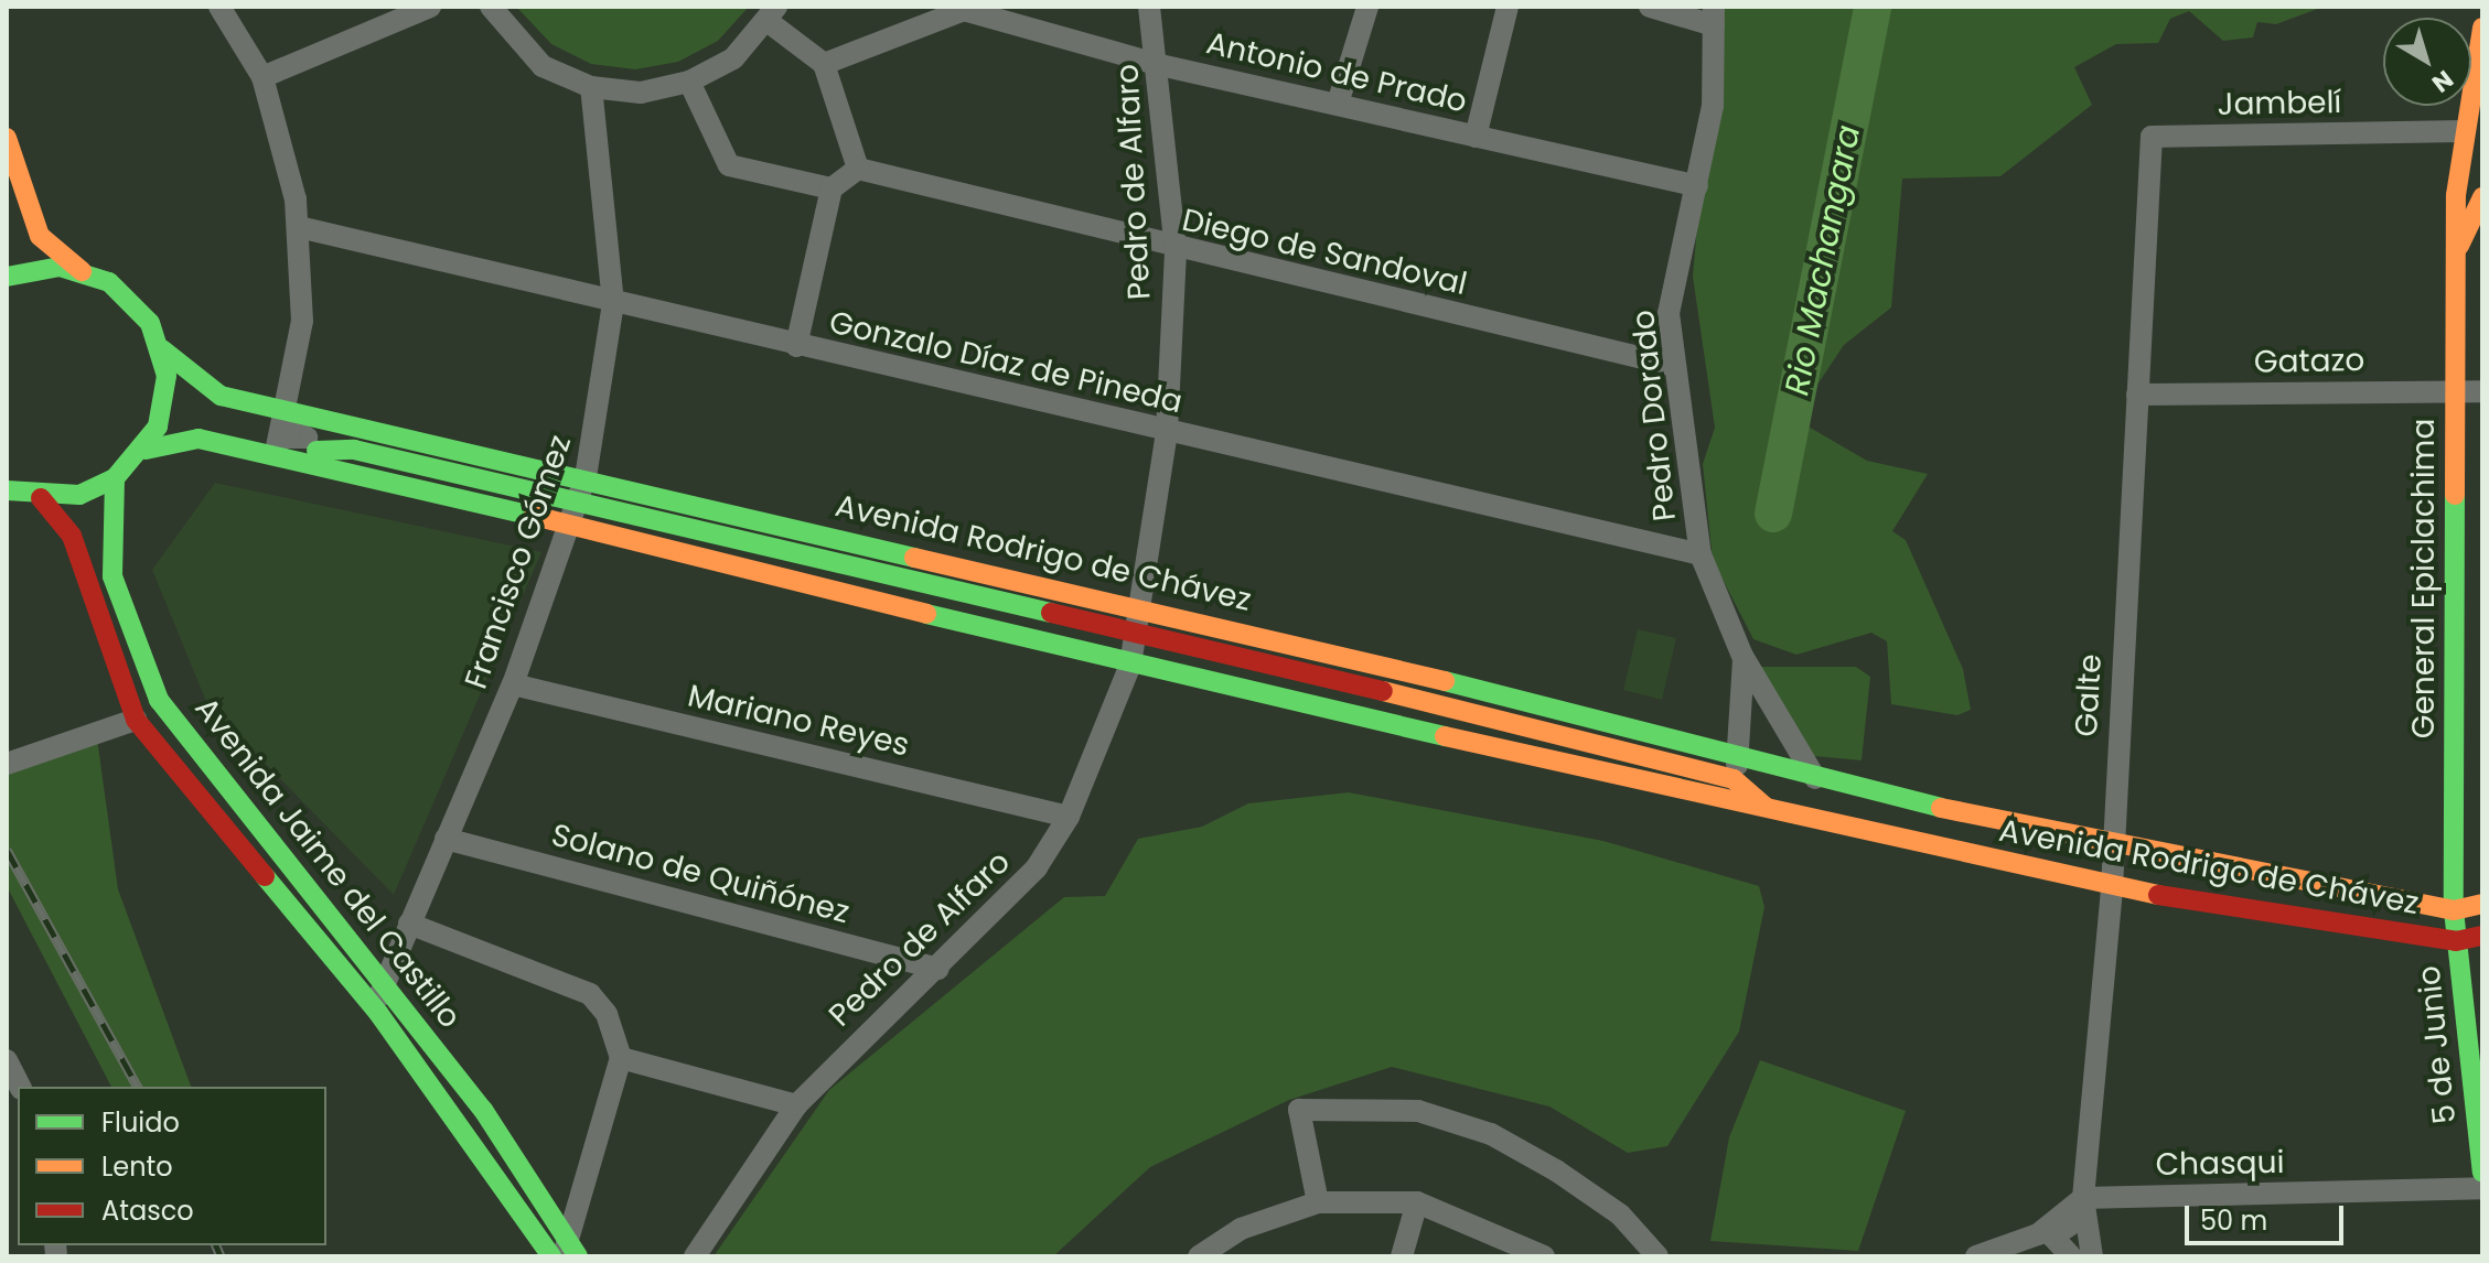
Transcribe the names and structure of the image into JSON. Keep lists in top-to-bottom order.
{
  "streets": {
    "main road": [
      "Avenida Rodrigo de Chávez",
      "General Epiclachima",
      "Avenida Jaime del Castillo",
      "5 de Junio"
    ],
    "street": [
      "Antonio de Prado",
      "Jambelí",
      "Pedro de Alfaro",
      "Diego de Sandoval",
      "Gatazo",
      "Gonzalo Díaz de Pineda",
      "Pedro Dorado",
      "Francisco Gómez",
      "Galte",
      "Mariano Reyes",
      "Solano de Quiñónez",
      "Chasqui"
    ]
  },
  "crossings": [
    ["Antonio de Prado", "Pedro de Alfaro"],
    ["Antonio de Prado", "Pedro Dorado"],
    ["Jambelí", "General Epiclachima"],
    ["Jambelí", "Galte"],
    ["Pedro de Alfaro", "Diego de Sandoval"],
    ["Pedro de Alfaro", "Gonzalo Díaz de Pineda"],
    ["Pedro de Alfaro", "Avenida Rodrigo de Chávez"],
    ["Pedro de Alfaro", "Mariano Reyes"],
    ["Pedro de Alfaro", "Solano de Quiñónez"],
    ["Diego de Sandoval", "Pedro Dorado"],
    ["Gatazo", "General Epiclachima"],
    ["Gatazo", "Galte"],
    ["Gonzalo Díaz de Pineda", "Pedro Dorado"],
    ["Gonzalo Díaz de Pineda", "Francisco Gómez"],
    ["Pedro Dorado", "Avenida Rodrigo de Chávez"],
    ["Avenida Rodrigo de Chávez", "Francisco Gómez"],
    ["Avenida Rodrigo de Chávez", "General Epiclachima"],
    ["Avenida Rodrigo de Chávez", "Galte"],
    ["Avenida Rodrigo de Chávez", "5 de Junio"],
    ["Francisco Gómez", "Mariano Reyes"],
    ["Francisco Gómez", "Avenida Jaime del Castillo"],
    ["Francisco Gómez", "Solano de Quiñónez"],
    ["General Epiclachima", "5 de Junio"],
    ["Galte", "Chasqui"]
  ],
  "water": ["Rio Machangara"],
  "legend": ["Fluido", "Lento", "Atasco"],
  "scale_bar": "50 m",
  "north": "bottom right"
}
